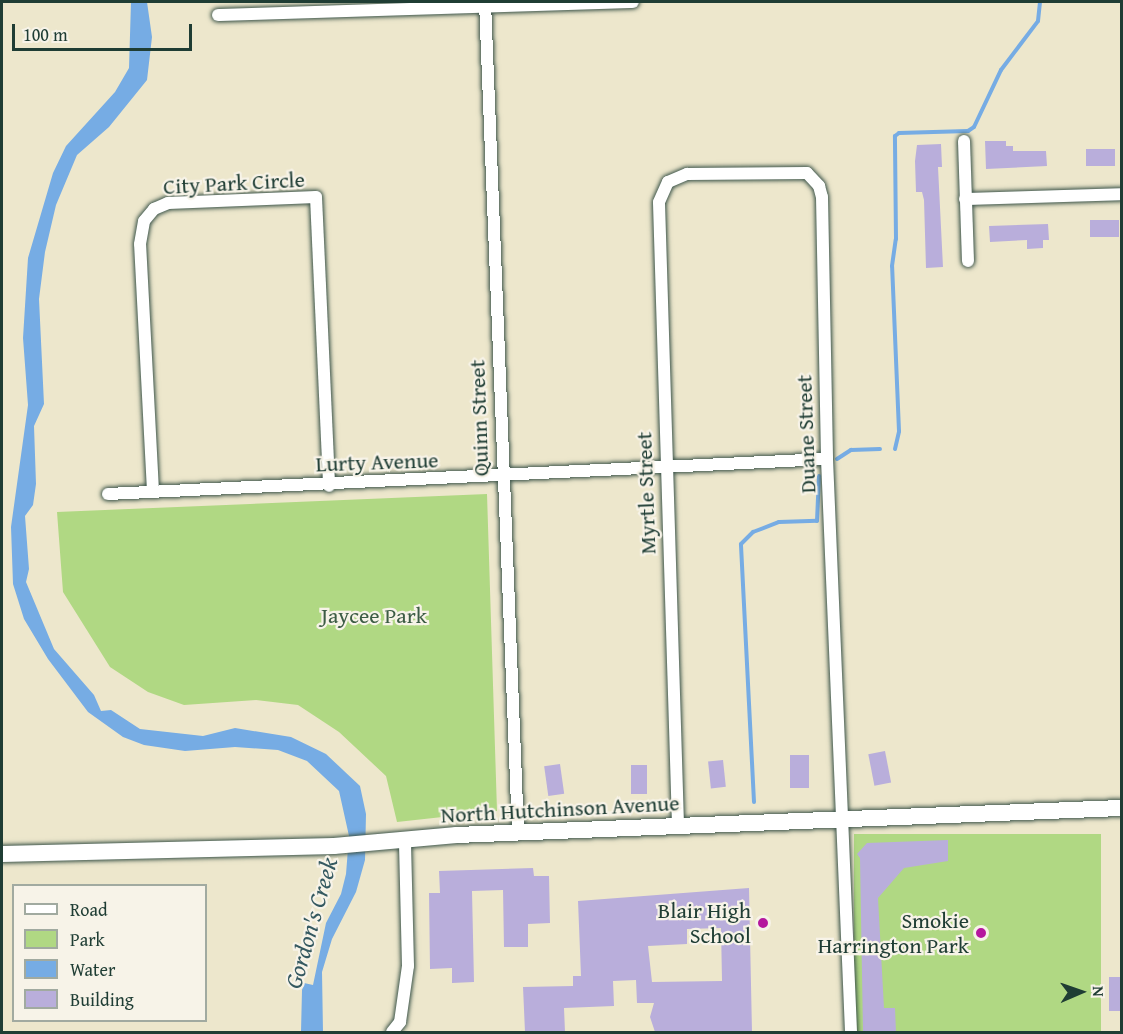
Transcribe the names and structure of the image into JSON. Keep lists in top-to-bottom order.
{
  "streets": {
    "main road": ["North Hutchinson Avenue"],
    "street": [
      "City Park Circle",
      "Quinn Street",
      "Duane Street",
      "Lurty Avenue",
      "Myrtle Street"
    ]
  },
  "crossings": [
    ["City Park Circle", "Lurty Avenue"],
    ["Quinn Street", "Lurty Avenue"],
    ["Quinn Street", "North Hutchinson Avenue"],
    ["Duane Street", "Lurty Avenue"],
    ["Duane Street", "Myrtle Street"],
    ["Duane Street", "North Hutchinson Avenue"],
    ["Lurty Avenue", "Myrtle Street"],
    ["Myrtle Street", "North Hutchinson Avenue"]
  ],
  "water": ["Gordon's Creek"],
  "parks": ["Jaycee Park"],
  "places": ["Blair High School", "Smokie Harrington Park"],
  "legend": [
    "Road",
    "Park",
    "Water",
    "Building"
  ],
  "scale_bar": "100 m",
  "north": "right"
}
